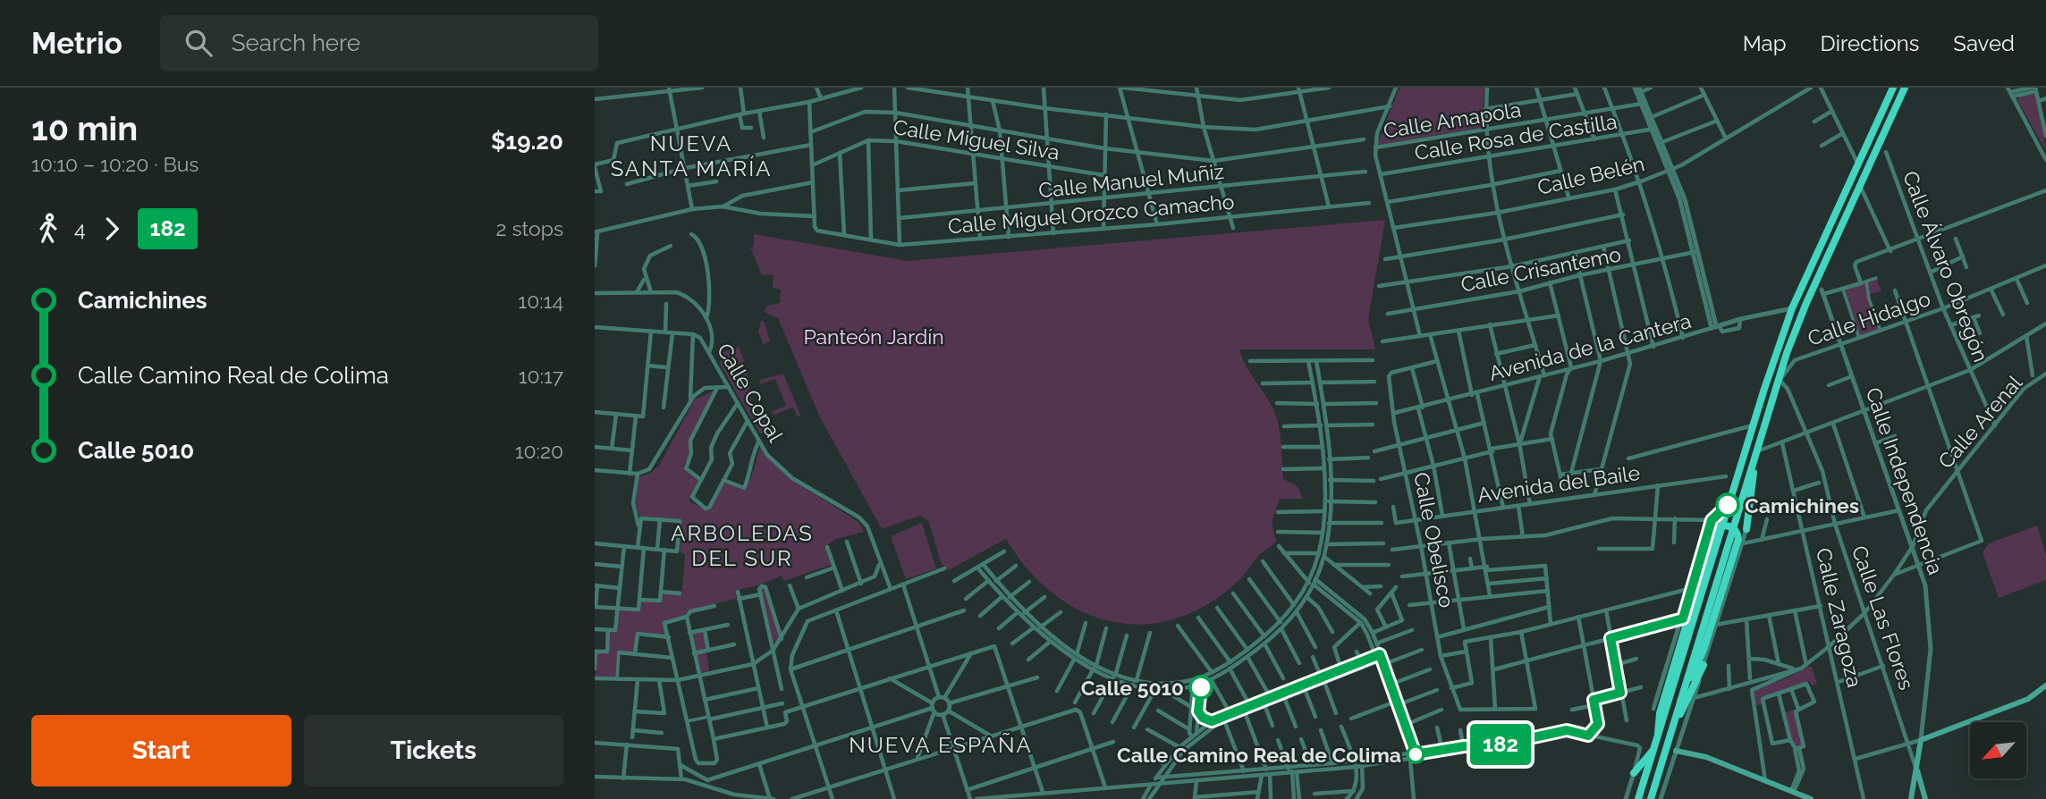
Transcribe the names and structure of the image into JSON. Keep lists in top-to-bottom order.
{
  "streets": {
    "main road": ["Calle Independencia", "Calle Las Flores"],
    "street": [
      "Calle Amapola",
      "Calle Rosa de Castilla",
      "Calle Miguel Silva",
      "Calle Belén",
      "Calle Manuel Muñiz",
      "Calle Miguel Orozco Camacho",
      "Calle Álvaro Obregón",
      "Calle Crisantemo",
      "Calle Hidalgo",
      "Avenida de la Cantera",
      "Calle Copal",
      "Calle Arenal",
      "Avenida del Baile",
      "Calle Obelisco",
      "Calle Zaragoza"
    ]
  },
  "crossings": [
    ["Calle Álvaro Obregón", "Calle Hidalgo"],
    ["Calle Álvaro Obregón", "Calle Arenal"],
    ["Calle Hidalgo", "Calle Independencia"],
    ["Calle Hidalgo", "Calle Las Flores"],
    ["Avenida de la Cantera", "Calle Obelisco"],
    ["Calle Arenal", "Calle Independencia"],
    ["Calle Arenal", "Calle Zaragoza"],
    ["Calle Arenal", "Calle Las Flores"],
    ["Calle Independencia", "Calle Las Flores"],
    ["Avenida del Baile", "Calle Obelisco"]
  ],
  "districts": ["NUEVA SANTA MARÍA", "ARBOLEDAS DEL SUR", "NUEVA ESPAÑA"],
  "parks": ["Panteón Jardín"],
  "places": ["Camichines", "Calle 5010", "Calle Camino Real de Colima"],
  "lines": ["bus line 182"],
  "north": "bottom left",
  "page": {
    "header": "Metrio",
    "search": "Search here",
    "nav": ["Map", "Directions", "Saved"],
    "heading": ["10 min", "10:10 – 10:20 · Bus", "$19.20"],
    "on_map": "182",
    "legs": ["4", "182", "2 stops"],
    "list": [
      {
        "name": "Camichines",
        "value": "10:14"
      },
      {
        "name": "Calle Camino Real de Colima",
        "value": "10:17"
      },
      {
        "name": "Calle 5010",
        "value": "10:20"
      }
    ],
    "buttons": ["Start", "Tickets"]
  }
}
